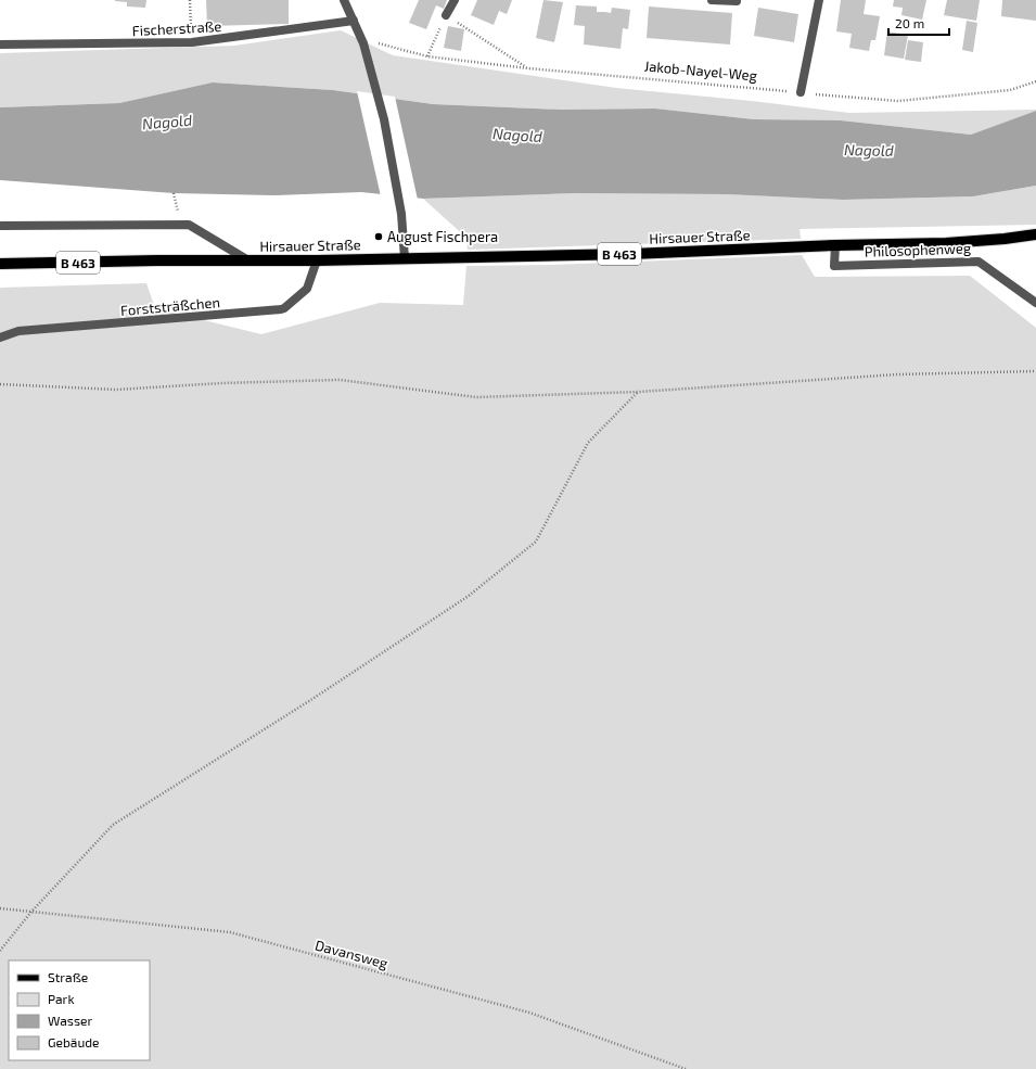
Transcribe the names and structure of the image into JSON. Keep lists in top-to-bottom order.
{
  "streets": {
    "main road": ["Hirsauer Straße", "B 463"],
    "street": ["Fischerstraße", "Philosophenweg", "Forststräßchen"],
    "path": ["Jakob-Nayel-Weg", "Davansweg"]
  },
  "crossings": [
    ["Hirsauer Straße", "Philosophenweg"],
    ["Hirsauer Straße", "Forststräßchen"]
  ],
  "water": ["Nagold"],
  "places": ["August Fischpera"],
  "legend": [
    "Straße",
    "Park",
    "Wasser",
    "Gebäude"
  ],
  "scale_bar": "20 m"
}
